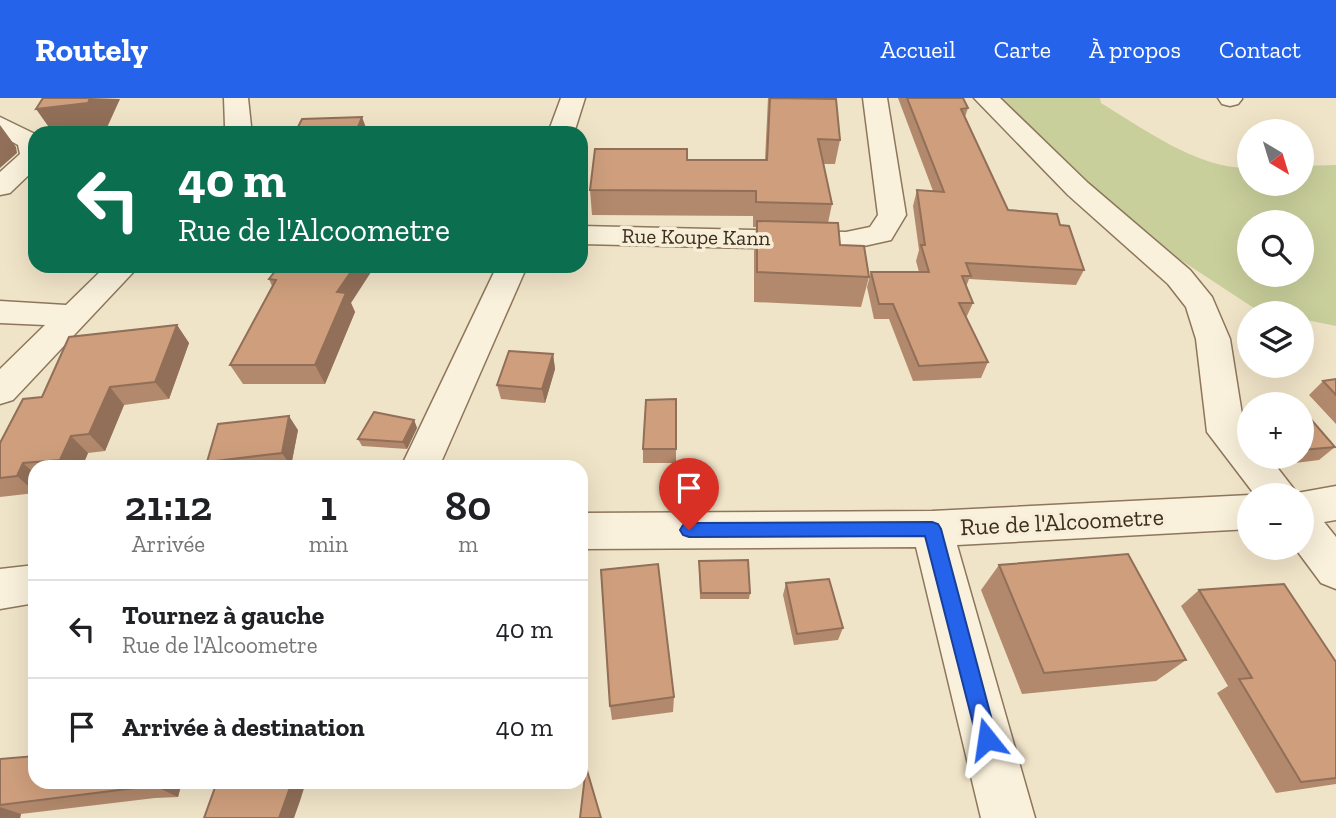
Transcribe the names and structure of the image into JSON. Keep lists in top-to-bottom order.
{
  "streets": {
    "street": ["Rue Koupe Kann", "Rue de l'Alcoometre"]
  },
  "north": "bottom right",
  "page": {
    "header": "Routely",
    "nav": [
      "Accueil",
      "Carte",
      "À propos",
      "Contact"
    ],
    "map_buttons": ["+", "−"],
    "turn": ["40 m", "Rue de l'Alcoometre"],
    "eta": [
      "21:12",
      "Arrivée",
      "1",
      "min",
      "80",
      "m"
    ],
    "list": [
      {
        "name": "Tournez à gauche",
        "note": "Rue de l'Alcoometre",
        "value": "40 m"
      },
      {
        "name": "Arrivée à destination",
        "value": "40 m"
      }
    ]
  }
}
